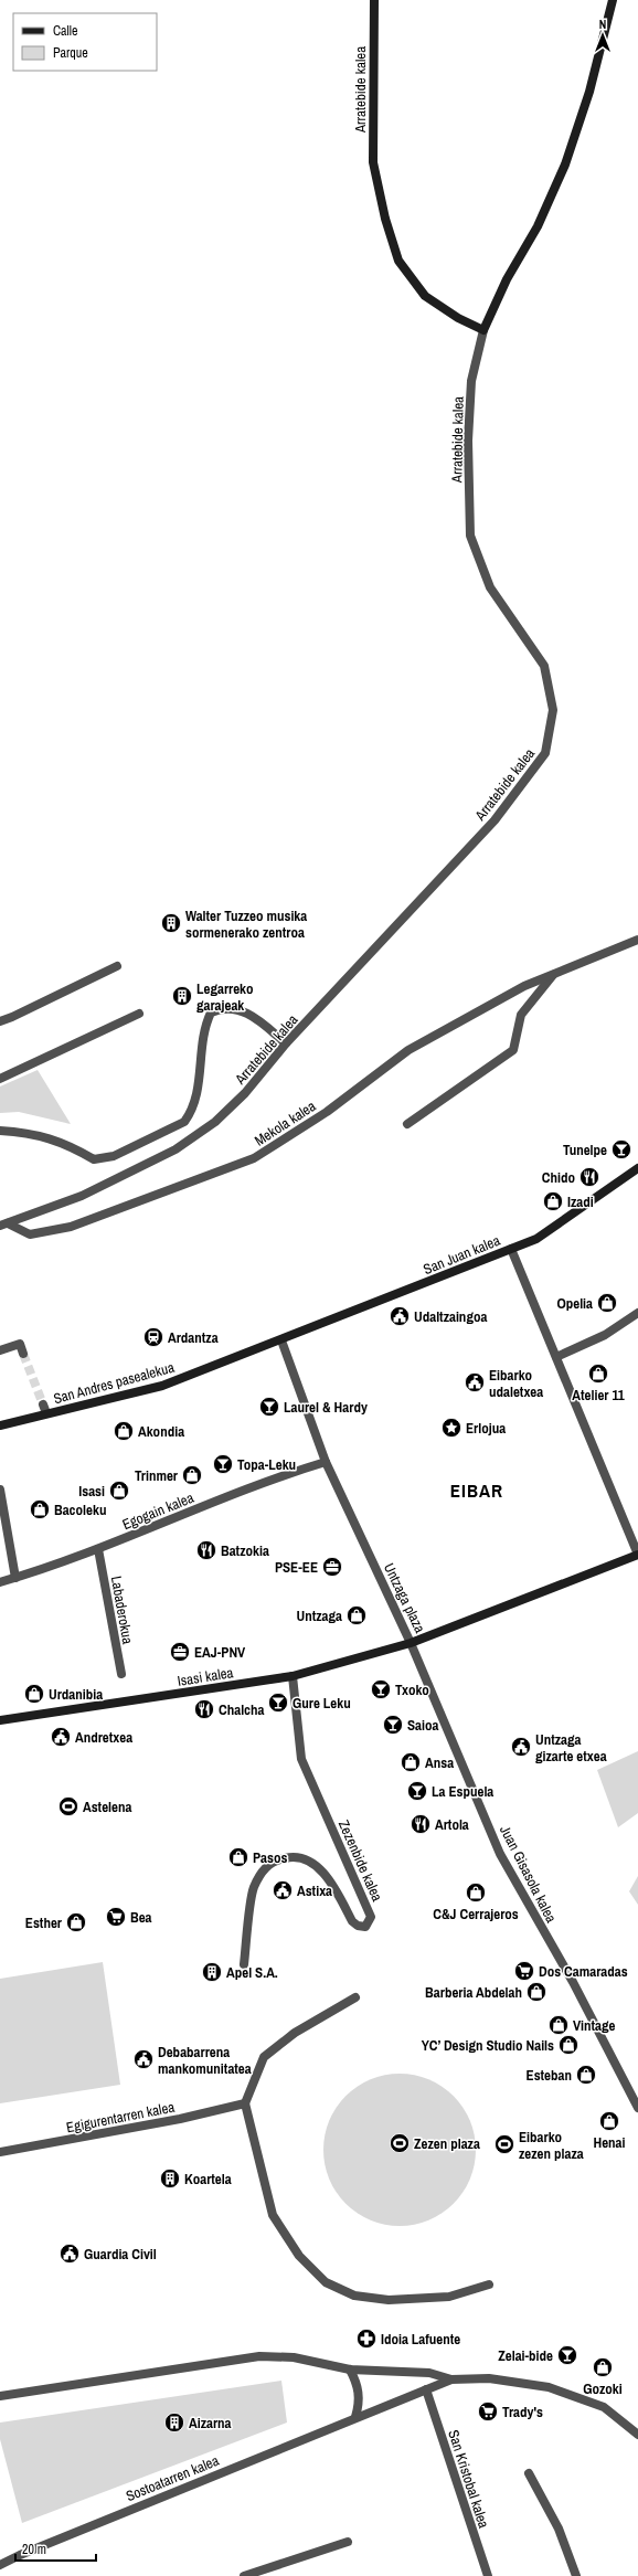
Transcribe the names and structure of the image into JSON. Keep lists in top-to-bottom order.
{
  "streets": {
    "street": [
      "Arratebide kalea",
      "Mekola kalea",
      "San Juan kalea",
      "San Andres pasealekua",
      "Egogain kalea",
      "Untzaga plaza",
      "Labaderokua",
      "Isasi kalea",
      "Zezenbide kalea",
      "Juan Gisasola kalea",
      "Egigurentarren kalea",
      "Sostoatarren kalea",
      "San Kristobal kalea"
    ]
  },
  "crossings": [
    ["Arratebide kalea", "Mekola kalea"],
    ["San Juan kalea", "San Andres pasealekua"],
    ["San Juan kalea", "Untzaga plaza"],
    ["San Andres pasealekua", "Untzaga plaza"],
    ["Egogain kalea", "Untzaga plaza"],
    ["Egogain kalea", "Labaderokua"],
    ["Untzaga plaza", "Isasi kalea"],
    ["Untzaga plaza", "Juan Gisasola kalea"],
    ["Isasi kalea", "Zezenbide kalea"],
    ["Isasi kalea", "Juan Gisasola kalea"],
    ["Sostoatarren kalea", "San Kristobal kalea"]
  ],
  "districts": ["EIBAR"],
  "places": {
    "building": [
      "Walter Tuzzeo musika sormenerako zentroa",
      "Legarreko garajeak",
      "Apel S.A.",
      "Koartela",
      "Aizarna"
    ],
    "bar": [
      "Tunelpe",
      "Laurel & Hardy",
      "Topa-Leku",
      "Txoko",
      "Gure Leku",
      "Saioa",
      "La Espuela",
      "Zelai-bide"
    ],
    "restaurant": [
      "Chido",
      "Batzokia",
      "Chalcha",
      "Artola"
    ],
    "shop": [
      "Izadi",
      "Opelia",
      "Atelier 11",
      "Akondia",
      "Trinmer",
      "Isasi",
      "Bacoleku",
      "Untzaga",
      "Urdanibia",
      "Ansa",
      "Pasos",
      "C&J Cerrajeros",
      "Esther",
      "Barberia Abdelah",
      "Vintage",
      "YC’ Design Studio Nails",
      "Esteban",
      "Henai",
      "Gozoki"
    ],
    "public building": [
      "Udaltzaingoa",
      "Eibarko udaletxea",
      "Andretxea",
      "Untzaga gizarte etxea",
      "Astixa",
      "Debabarrena mankomunitatea",
      "Guardia Civil"
    ],
    "station": ["Ardantza"],
    "place": ["Erlojua"],
    "office": ["PSE-EE", "EAJ-PNV"],
    "sports": ["Astelena", "Zezen plaza", "Eibarko zezen plaza"],
    "supermarket": ["Bea", "Dos Camaradas", "Trady's"],
    "pharmacy": ["Idoia Lafuente"]
  },
  "legend": ["Calle", "Parque"],
  "scale_bar": "20 m",
  "north": "top"
}
